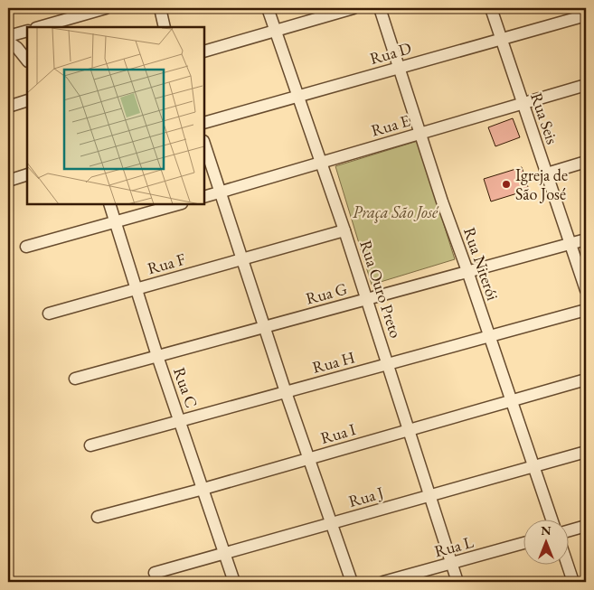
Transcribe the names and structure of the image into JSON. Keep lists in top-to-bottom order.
{
  "streets": {
    "street": [
      "Rua D",
      "Rua Seis",
      "Rua E",
      "Rua F",
      "Rua Niterói",
      "Rua Ouro Preto",
      "Rua G",
      "Rua H",
      "Rua C",
      "Rua I",
      "Rua J",
      "Rua L"
    ]
  },
  "crossings": [
    ["Rua D", "Rua Seis"],
    ["Rua D", "Rua Niterói"],
    ["Rua D", "Rua Ouro Preto"],
    ["Rua Seis", "Rua E"],
    ["Rua Seis", "Rua G"],
    ["Rua E", "Rua Niterói"],
    ["Rua E", "Rua Ouro Preto"],
    ["Rua F", "Rua Ouro Preto"],
    ["Rua F", "Rua C"],
    ["Rua Niterói", "Rua G"],
    ["Rua Niterói", "Rua H"],
    ["Rua Niterói", "Rua I"],
    ["Rua Niterói", "Rua J"],
    ["Rua Ouro Preto", "Rua G"],
    ["Rua Ouro Preto", "Rua H"],
    ["Rua Ouro Preto", "Rua I"],
    ["Rua Ouro Preto", "Rua J"],
    ["Rua Ouro Preto", "Rua L"],
    ["Rua G", "Rua C"],
    ["Rua H", "Rua C"],
    ["Rua C", "Rua I"],
    ["Rua C", "Rua J"]
  ],
  "parks": ["Praça São José"],
  "places": ["Igreja de São José"],
  "north": "top"
}
